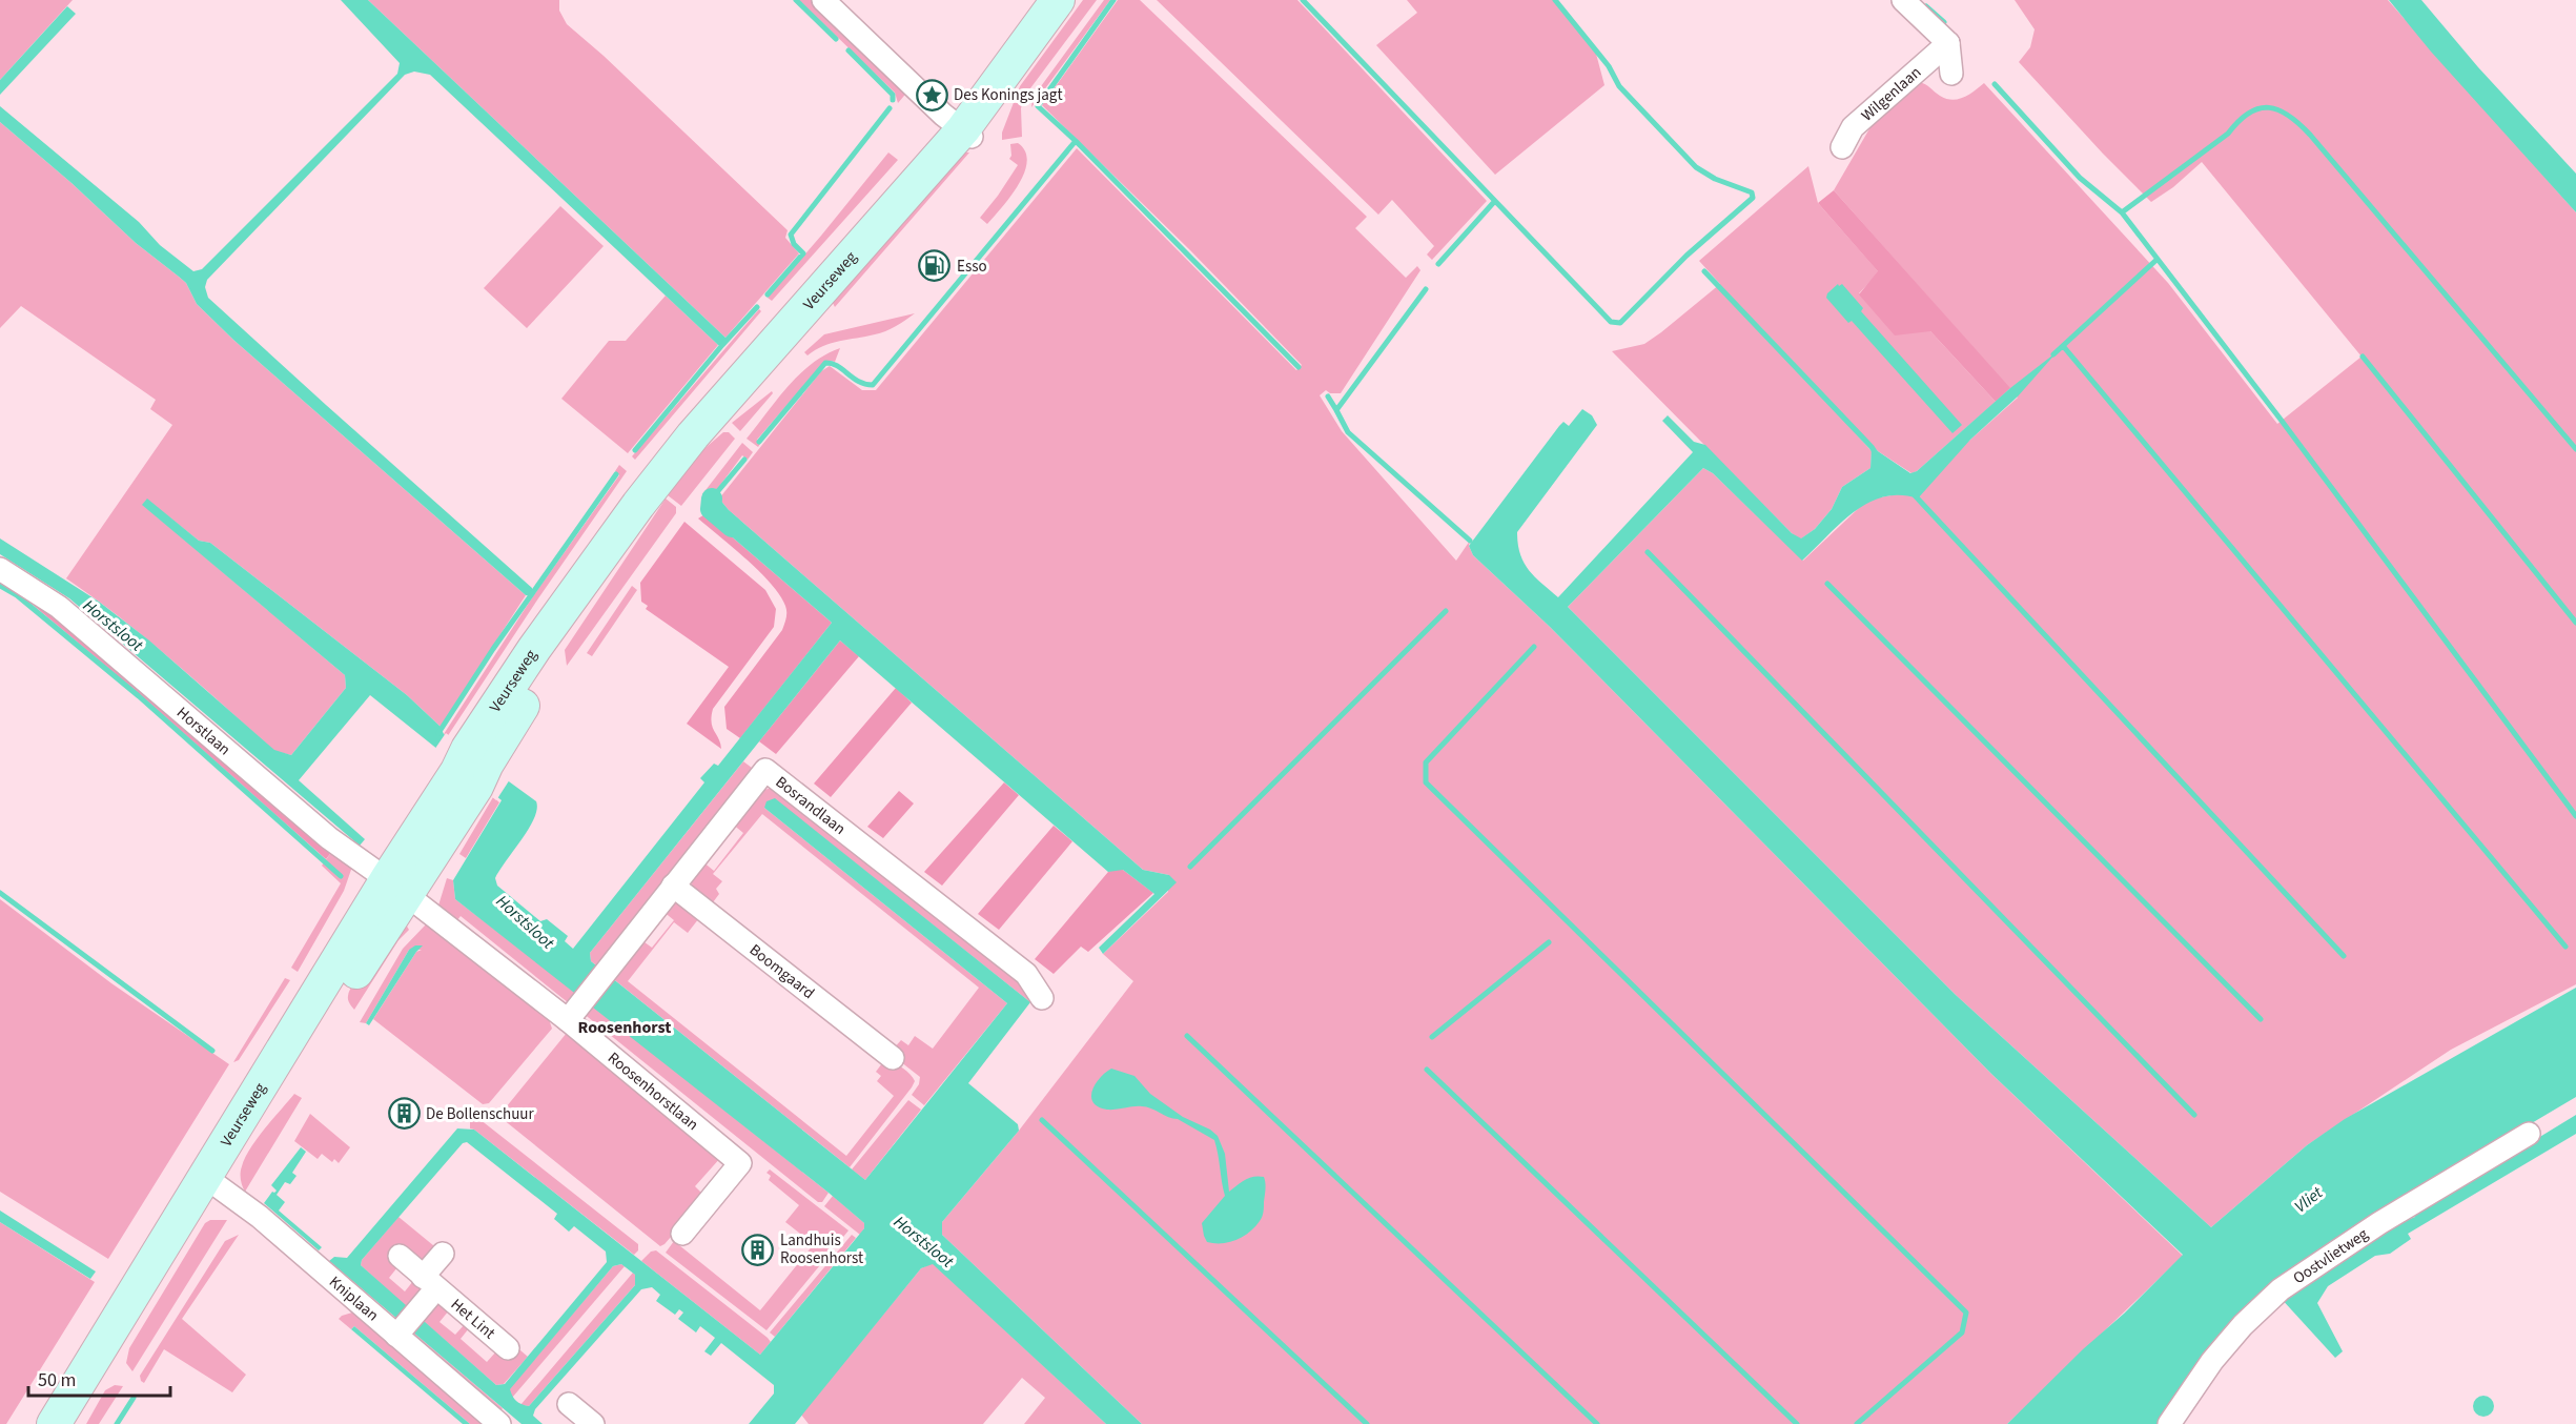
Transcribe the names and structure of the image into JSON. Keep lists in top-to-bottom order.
{
  "streets": {
    "main road": ["Veurseweg"],
    "street": [
      "Wilgenlaan",
      "Horstlaan",
      "Bosrandlaan",
      "Boomgaard",
      "Roosenhorstlaan",
      "Oostvlietweg",
      "Kniplaan",
      "Het Lint"
    ]
  },
  "crossings": [
    ["Veurseweg", "Horstlaan"],
    ["Veurseweg", "Roosenhorstlaan"],
    ["Veurseweg", "Kniplaan"],
    ["Horstlaan", "Roosenhorstlaan"],
    ["Bosrandlaan", "Boomgaard"],
    ["Bosrandlaan", "Roosenhorstlaan"],
    ["Kniplaan", "Het Lint"]
  ],
  "districts": ["Roosenhorst"],
  "water": ["Horstsloot", "Vliet"],
  "places": {
    "place": ["Des Konings jagt"],
    "fuel station": ["Esso"],
    "building": ["De Bollenschuur", "Landhuis Roosenhorst"]
  },
  "scale_bar": "50 m"
}
